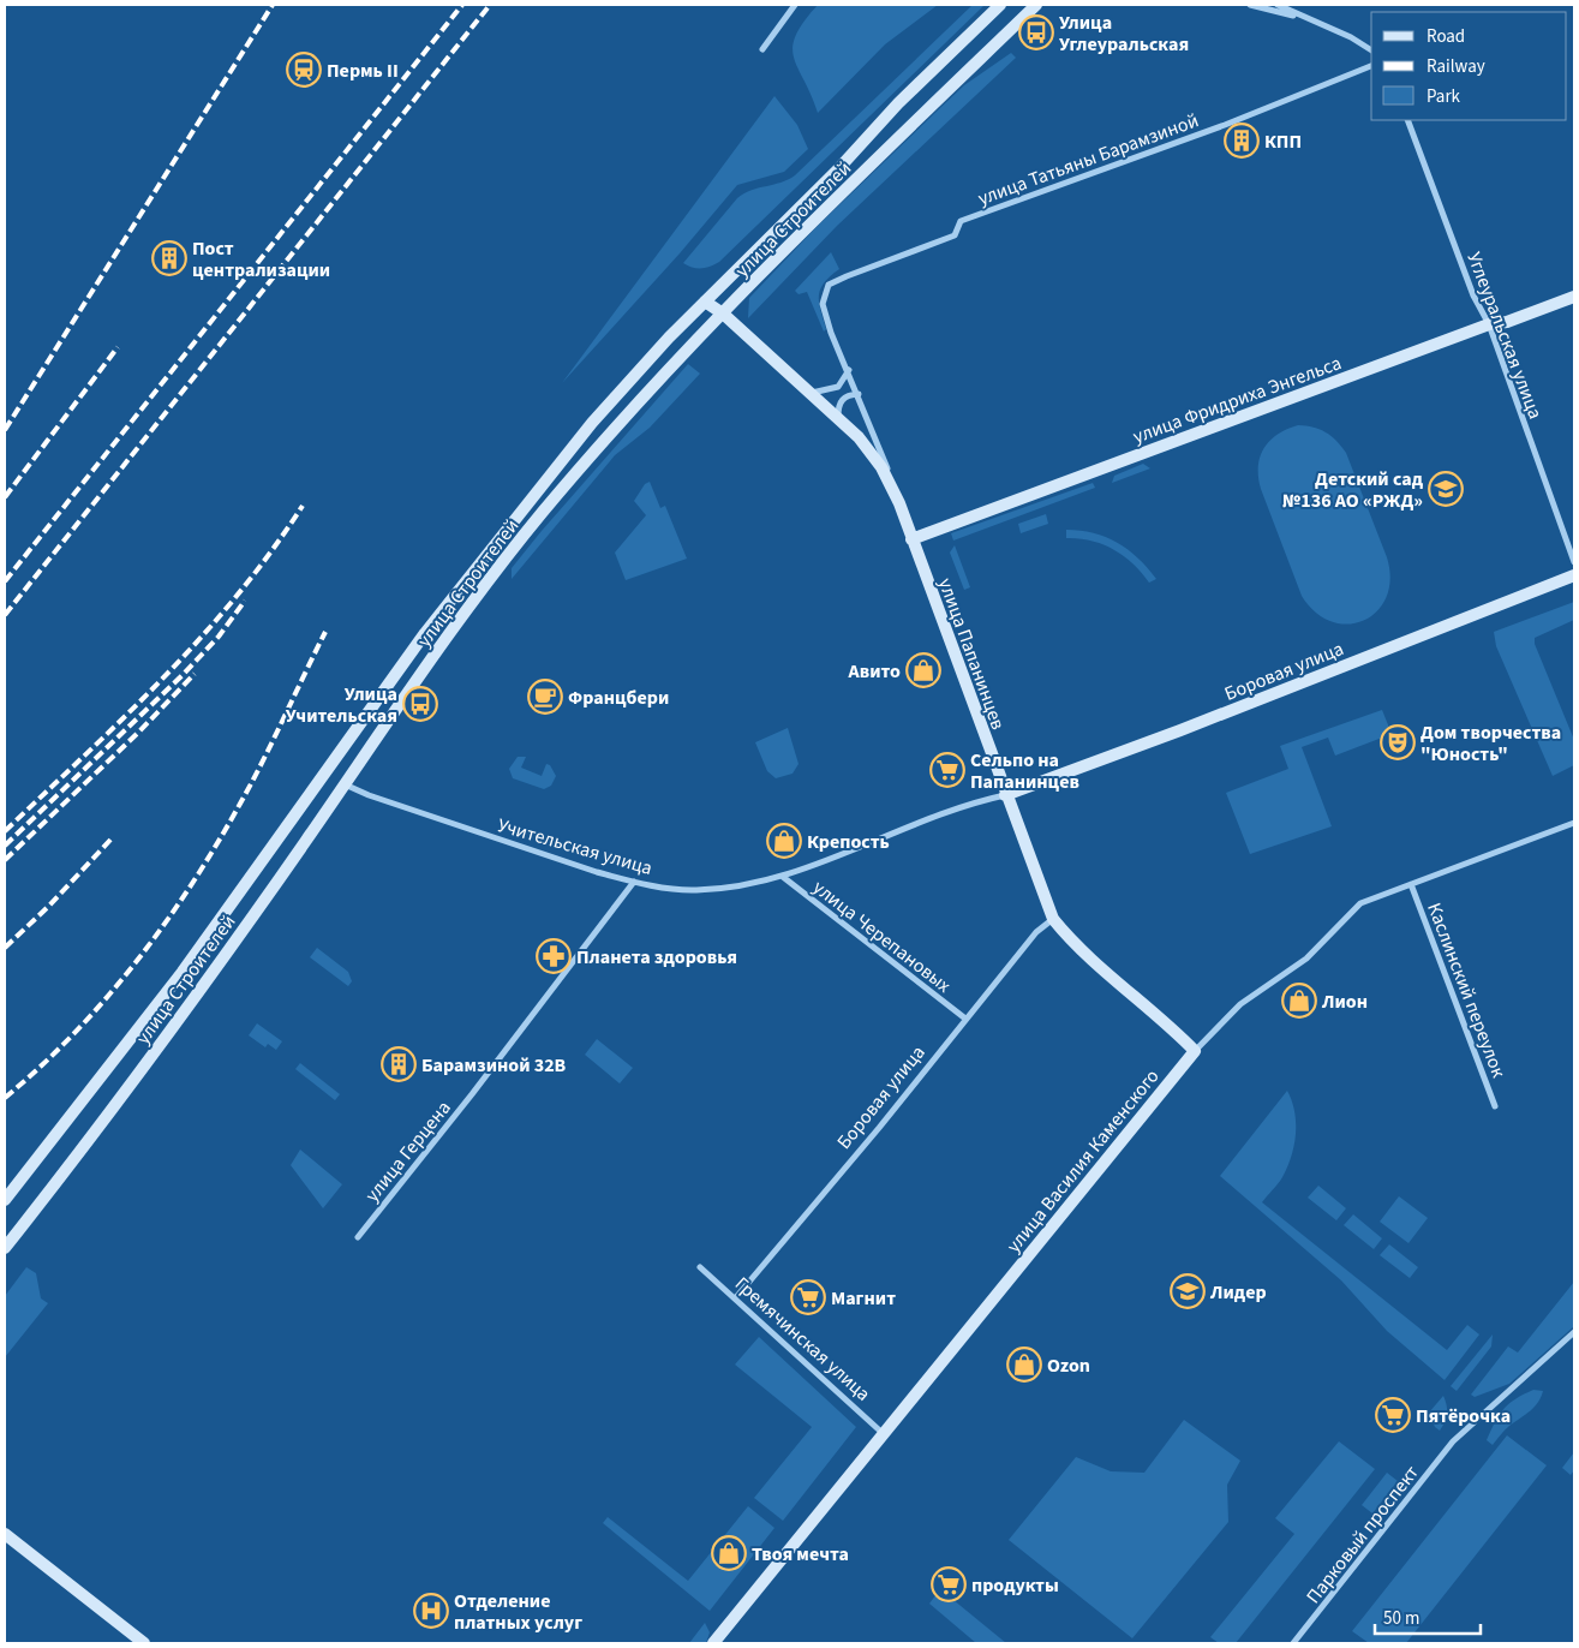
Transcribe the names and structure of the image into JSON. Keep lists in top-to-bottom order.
{
  "streets": {
    "main road": [
      "улица Строителей",
      "улица Фридриха Энгельса",
      "улица Папанинцев",
      "Боровая улица",
      "улица Василия Каменского"
    ],
    "street": [
      "улица Татьяны Барамзиной",
      "Углеуральская улица",
      "Учительская улица",
      "улица Черепановых",
      "Каслинский переулок",
      "улица Герцена",
      "Гремячинская улица",
      "Парковый проспект"
    ]
  },
  "crossings": [
    ["улица Татьяны Барамзиной", "улица Папанинцев"],
    ["улица Строителей", "улица Папанинцев"],
    ["улица Строителей", "Учительская улица"],
    ["Углеуральская улица", "улица Фридриха Энгельса"],
    ["улица Фридриха Энгельса", "улица Папанинцев"],
    ["улица Папанинцев", "Боровая улица"],
    ["улица Папанинцев", "Учительская улица"],
    ["улица Папанинцев", "улица Василия Каменского"],
    ["Боровая улица", "Учительская улица"],
    ["Боровая улица", "улица Черепановых"],
    ["Боровая улица", "Гремячинская улица"],
    ["Учительская улица", "улица Черепановых"],
    ["Учительская улица", "улица Герцена"],
    ["Каслинский переулок", "улица Василия Каменского"],
    ["улица Василия Каменского", "Гремячинская улица"]
  ],
  "places": {
    "bus stop": ["Улица Углеуральская", "Улица Учительская"],
    "station": ["Пермь II"],
    "building": ["КПП", "Пост централизации", "Барамзиной 32В"],
    "school or university": ["Детский сад №136 АО «РЖД»", "Лидер"],
    "shop": [
      "Авито",
      "Крепость",
      "Лион",
      "Ozon",
      "Твоя мечта"
    ],
    "cafe": ["Францбери"],
    "theatre": ["Дом творчества \"Юность\""],
    "supermarket": [
      "Сельпо на Папанинцев",
      "Магнит",
      "Пятёрочка",
      "продукты"
    ],
    "pharmacy": ["Планета здоровья"],
    "hospital": ["Отделение платных услуг"]
  },
  "legend": ["Road", "Railway", "Park"],
  "scale_bar": "50 m"
}
